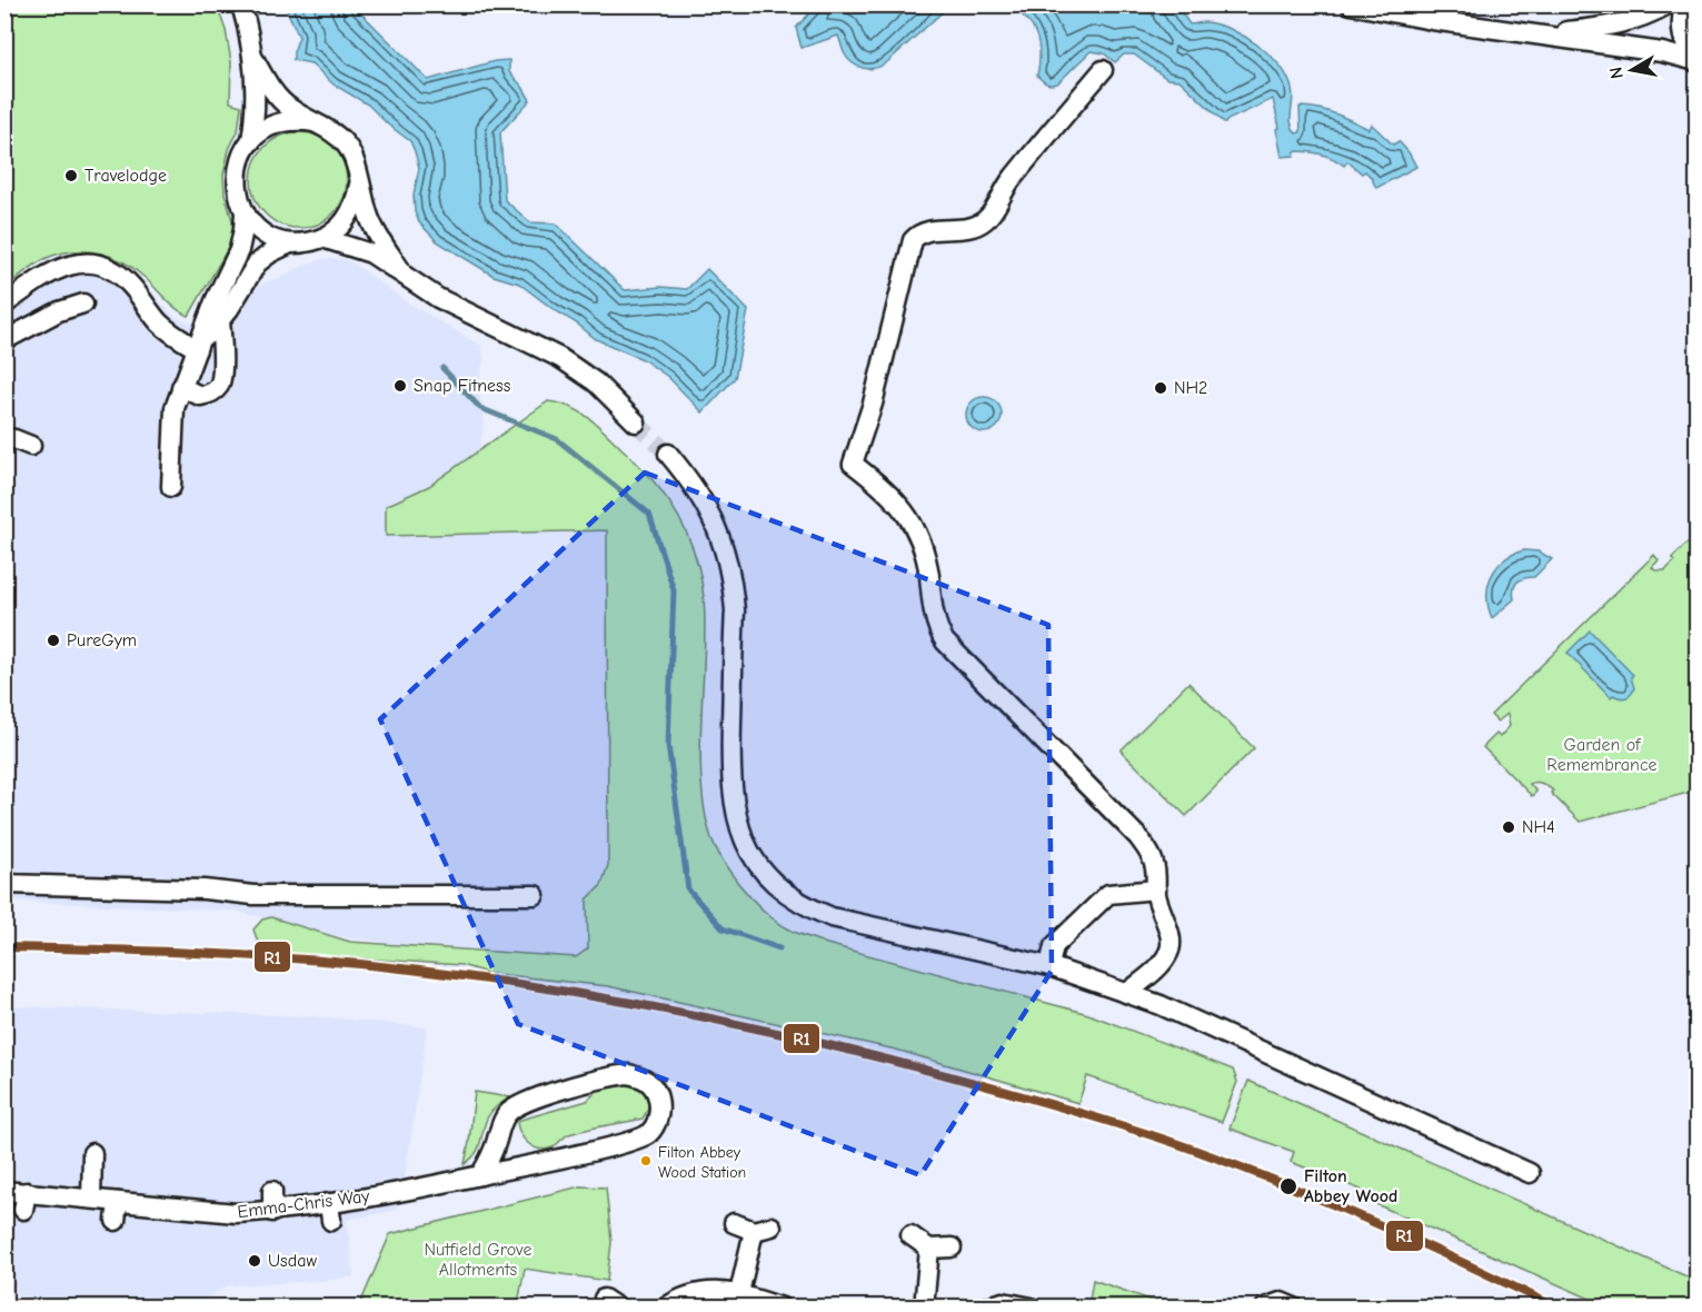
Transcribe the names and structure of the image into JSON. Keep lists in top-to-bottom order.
{
  "streets": {
    "street": ["Emma-Chris Way"]
  },
  "parks": ["Garden of Remembrance", "Nutfield Grove Allotments"],
  "places": [
    "Travelodge",
    "Snap Fitness",
    "NH2",
    "PureGym",
    "NH4",
    "Filton Abbey Wood Station",
    "Filton Abbey Wood",
    "Usdaw"
  ],
  "lines": ["transit line R1"],
  "north": "left"
}
